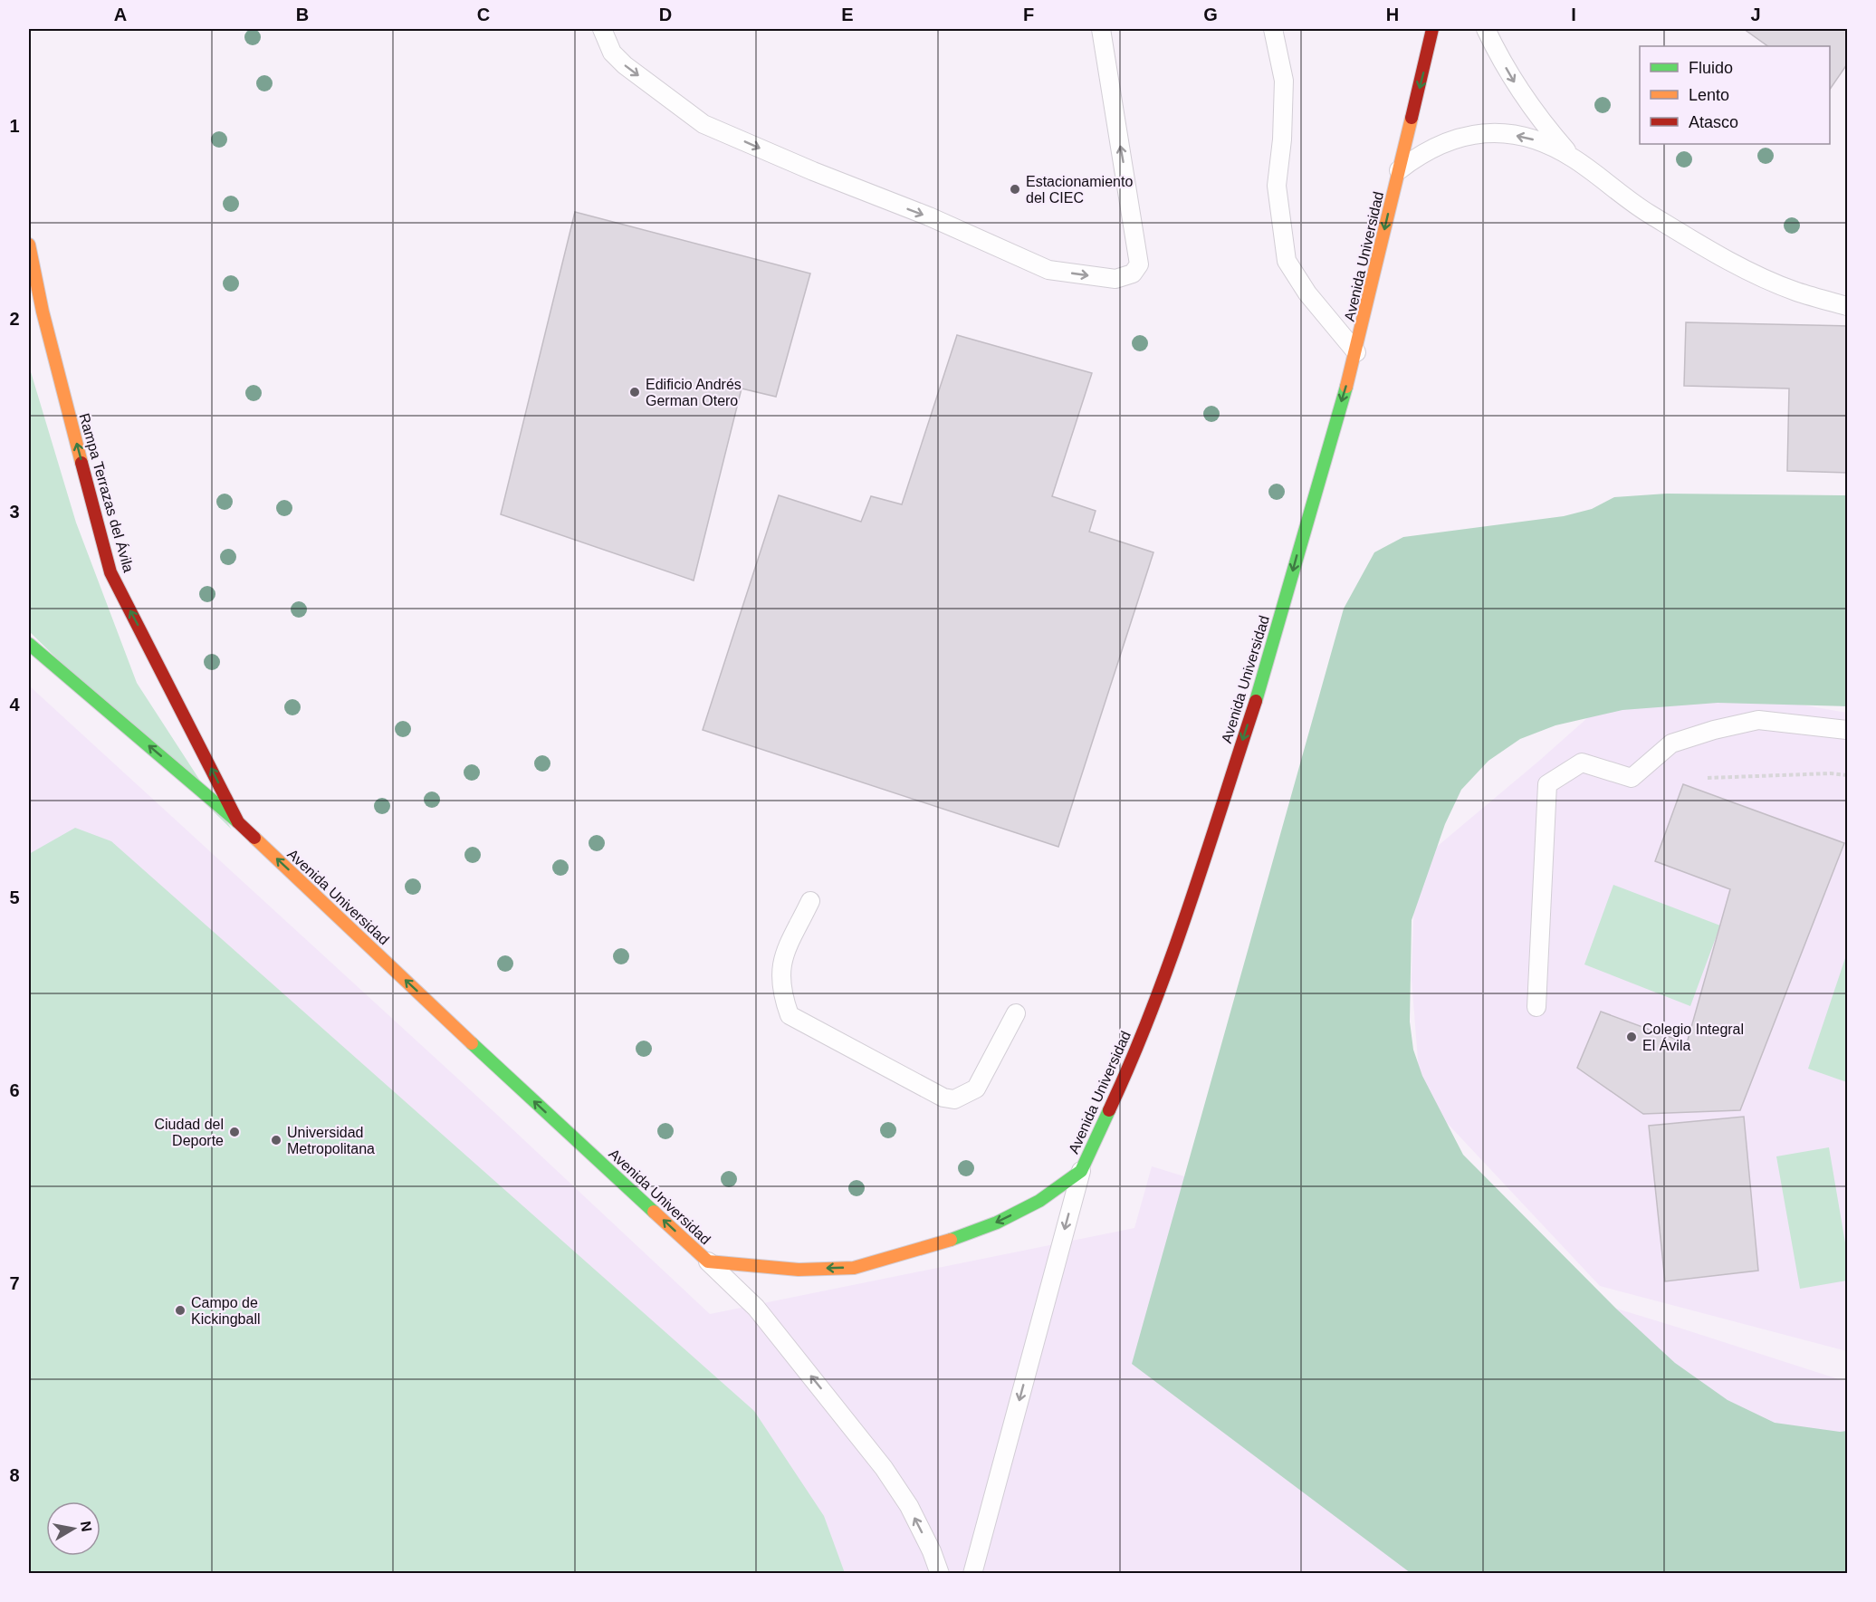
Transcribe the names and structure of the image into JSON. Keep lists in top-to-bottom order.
{
  "streets": {
    "main road": ["Avenida Universidad", "Rampa Terrazas del Ávila"]
  },
  "crossings": [
    ["Avenida Universidad", "Rampa Terrazas del Ávila"]
  ],
  "one_way": ["Rampa Terrazas del Ávila"],
  "places": [
    "Estacionamiento del CIEC",
    "Edificio Andrés German Otero",
    "Colegio Integral El Ávila",
    "Ciudad del Deporte",
    "Universidad Metropolitana",
    "Campo de Kickingball"
  ],
  "legend": ["Fluido", "Lento", "Atasco"],
  "north": "right",
  "grid": {
    "columns": [
      "A",
      "B",
      "C",
      "D",
      "E",
      "F",
      "G",
      "H",
      "I",
      "J"
    ],
    "rows": [
      "1",
      "2",
      "3",
      "4",
      "5",
      "6",
      "7",
      "8"
    ]
  }
}
